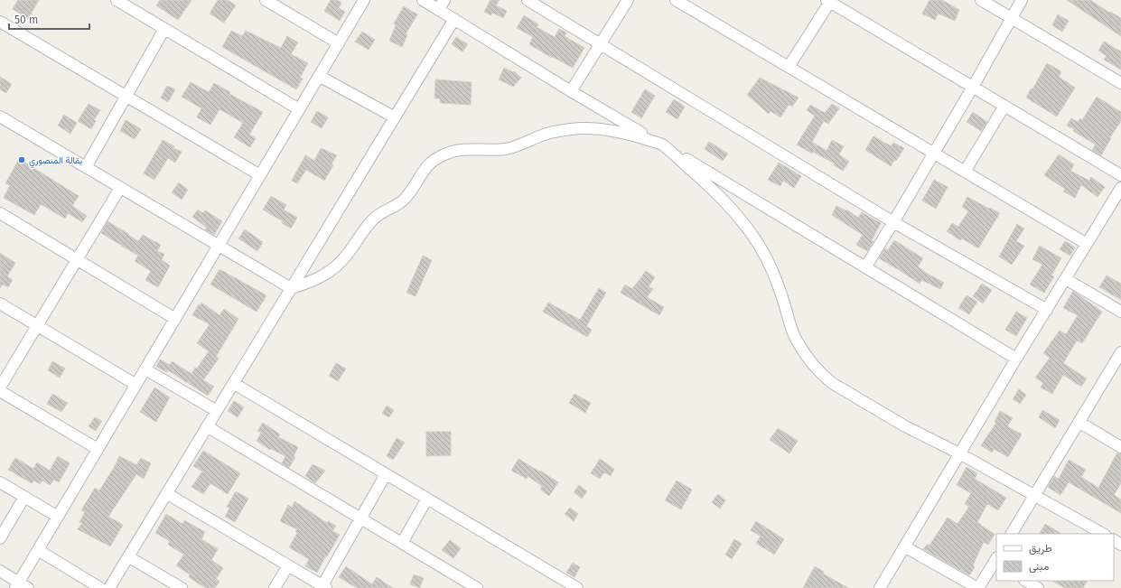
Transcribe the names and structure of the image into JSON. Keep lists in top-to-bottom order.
{
  "places": ["بقالة المنصوري"],
  "legend": ["طريق", "مبنى"],
  "scale_bar": "50 m"
}
